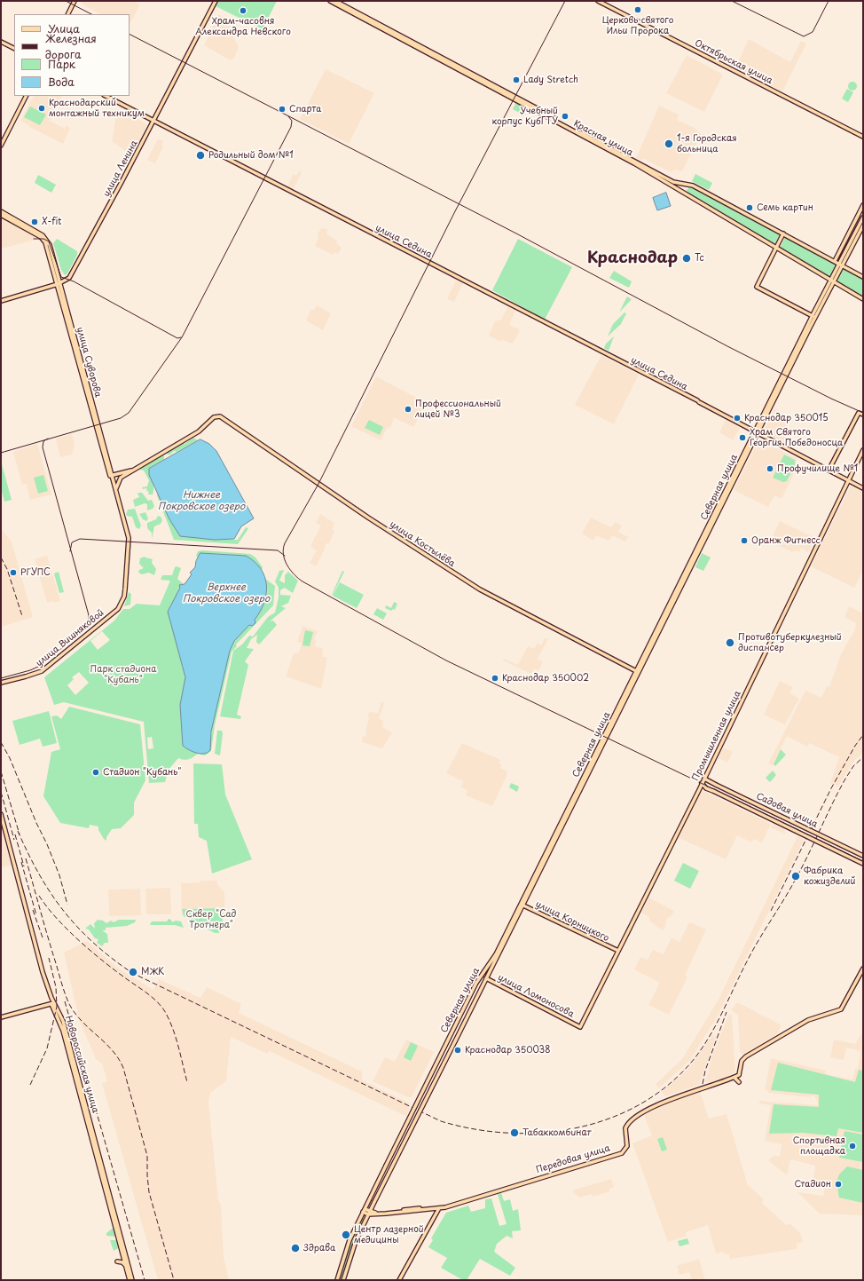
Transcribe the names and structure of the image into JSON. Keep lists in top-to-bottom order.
{
  "streets": {
    "main road": [
      "Октябрьская улица",
      "Красная улица",
      "улица Ленина",
      "улица Седина",
      "улица Суворова",
      "Северная улица",
      "улица Костылёва",
      "улица Вишняковой",
      "Промышленная улица",
      "Садовая улица",
      "улица Корницкого",
      "улица Ломоносова",
      "Новороссийская улица",
      "Передовая улица"
    ]
  },
  "crossings": [
    ["Красная улица", "Северная улица"],
    ["улица Ленина", "улица Седина"],
    ["улица Ленина", "улица Суворова"],
    ["улица Седина", "Северная улица"],
    ["улица Седина", "Промышленная улица"],
    ["улица Суворова", "улица Вишняковой"],
    ["Северная улица", "улица Костылёва"],
    ["Северная улица", "улица Корницкого"],
    ["Северная улица", "улица Ломоносова"],
    ["Северная улица", "Передовая улица"],
    ["Промышленная улица", "Садовая улица"],
    ["Промышленная улица", "улица Корницкого"],
    ["Промышленная улица", "улица Ломоносова"]
  ],
  "districts": ["Краснодар"],
  "water": ["Нижнее Покровское озеро", "Верхнее Покровское озеро"],
  "parks": ["Парк стадиона \"Кубань\"", "Сквер \"Сад Тротнера\""],
  "places": [
    "Церковь святого Ильи Пророка",
    "Храм-часовня Александра Невского",
    "Lady Stretch",
    "Краснодарский монтажный техникум",
    "Спарта",
    "Учебный корпус КубГТУ",
    "1-я Городская больница",
    "Родильный дом №1",
    "Семь картин",
    "X-fit",
    "Тс",
    "Профессиональный лицей №3",
    "Краснодар 350015",
    "Храм Святого Георгия Победоносца",
    "Профучилище №1",
    "Оранж Фитнесс",
    "РГУПС",
    "Противотуберкулезный диспансер",
    "Краснодар 350002",
    "Стадион \"Кубань\"",
    "Фабрика кожизделий",
    "МЖК",
    "Краснодар 350038",
    "Табаккомбинат",
    "Спортивная площадка",
    "Стадион",
    "Центр лазерной медицины",
    "Здрава"
  ],
  "legend": [
    "Улица",
    "Железная дорога",
    "Парк",
    "Вода"
  ]
}
